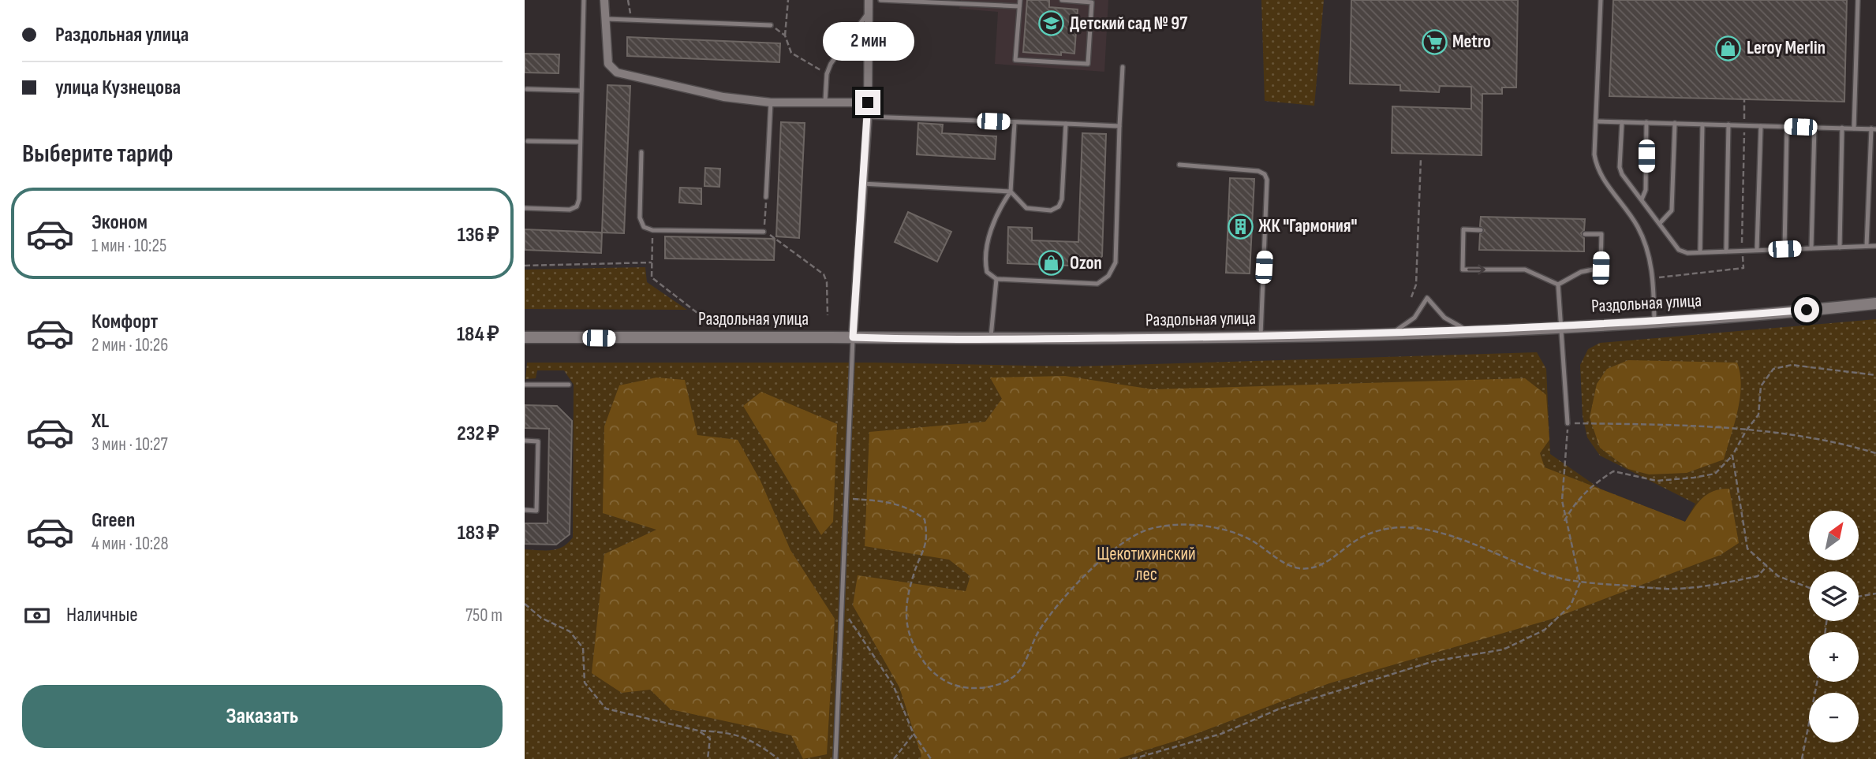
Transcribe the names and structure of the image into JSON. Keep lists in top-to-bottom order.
{
  "streets": {
    "main road": ["Раздольная улица"]
  },
  "parks": ["Щекотихинский лес"],
  "places": {
    "school or university": ["Детский сад № 97"],
    "supermarket": ["Metro"],
    "shop": ["Leroy Merlin", "Ozon"],
    "building": ["ЖК \"Гармония\""]
  },
  "north": "top right",
  "page": {
    "banner": ["Раздольная улица", "улица Кузнецова"],
    "bubble": "2 мин",
    "heading": "Выберите тариф",
    "list": [
      {
        "name": "Эконом",
        "note": "1 мин · 10:25",
        "value": "136 ₽"
      },
      {
        "name": "Комфорт",
        "note": "2 мин · 10:26",
        "value": "184 ₽"
      },
      {
        "name": "XL",
        "note": "3 мин · 10:27",
        "value": "232 ₽"
      },
      {
        "name": "Green",
        "note": "4 мин · 10:28",
        "value": "183 ₽"
      }
    ],
    "map_buttons": ["+", "−"],
    "pay": ["Наличные", "750 m"],
    "buttons": "Заказать"
  }
}
